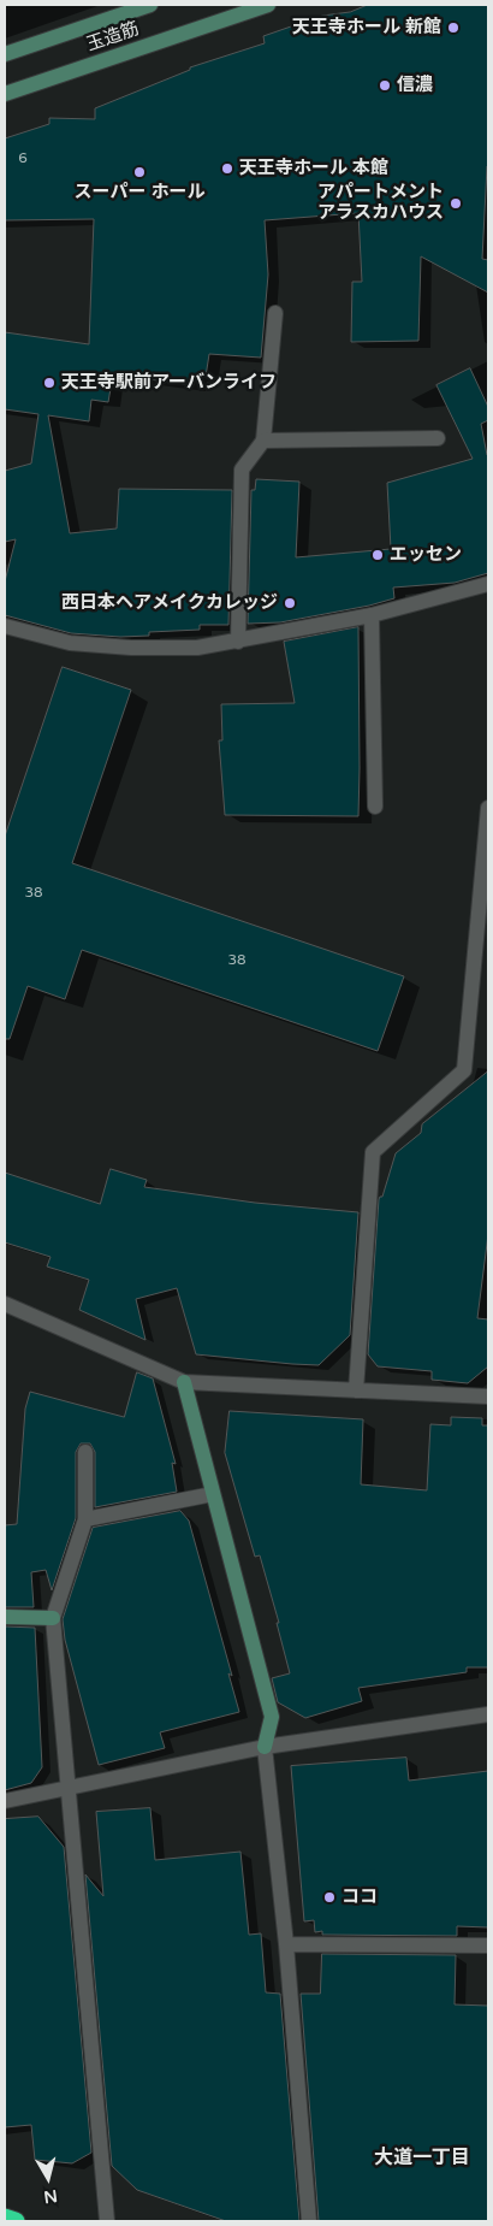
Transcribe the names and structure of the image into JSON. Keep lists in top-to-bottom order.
{
  "streets": {
    "street": ["玉造筋"]
  },
  "districts": ["大道一丁目"],
  "places": [
    "天王寺ホール 新館",
    "信濃",
    "天王寺ホール 本館",
    "スーパー ホール",
    "アパートメント アラスカハウス",
    "天王寺駅前アーバンライフ",
    "エッセン",
    "西日本ヘアメイクカレッジ",
    "ココ"
  ],
  "house_numbers": ["6", "38", "38"],
  "north": "bottom"
}
